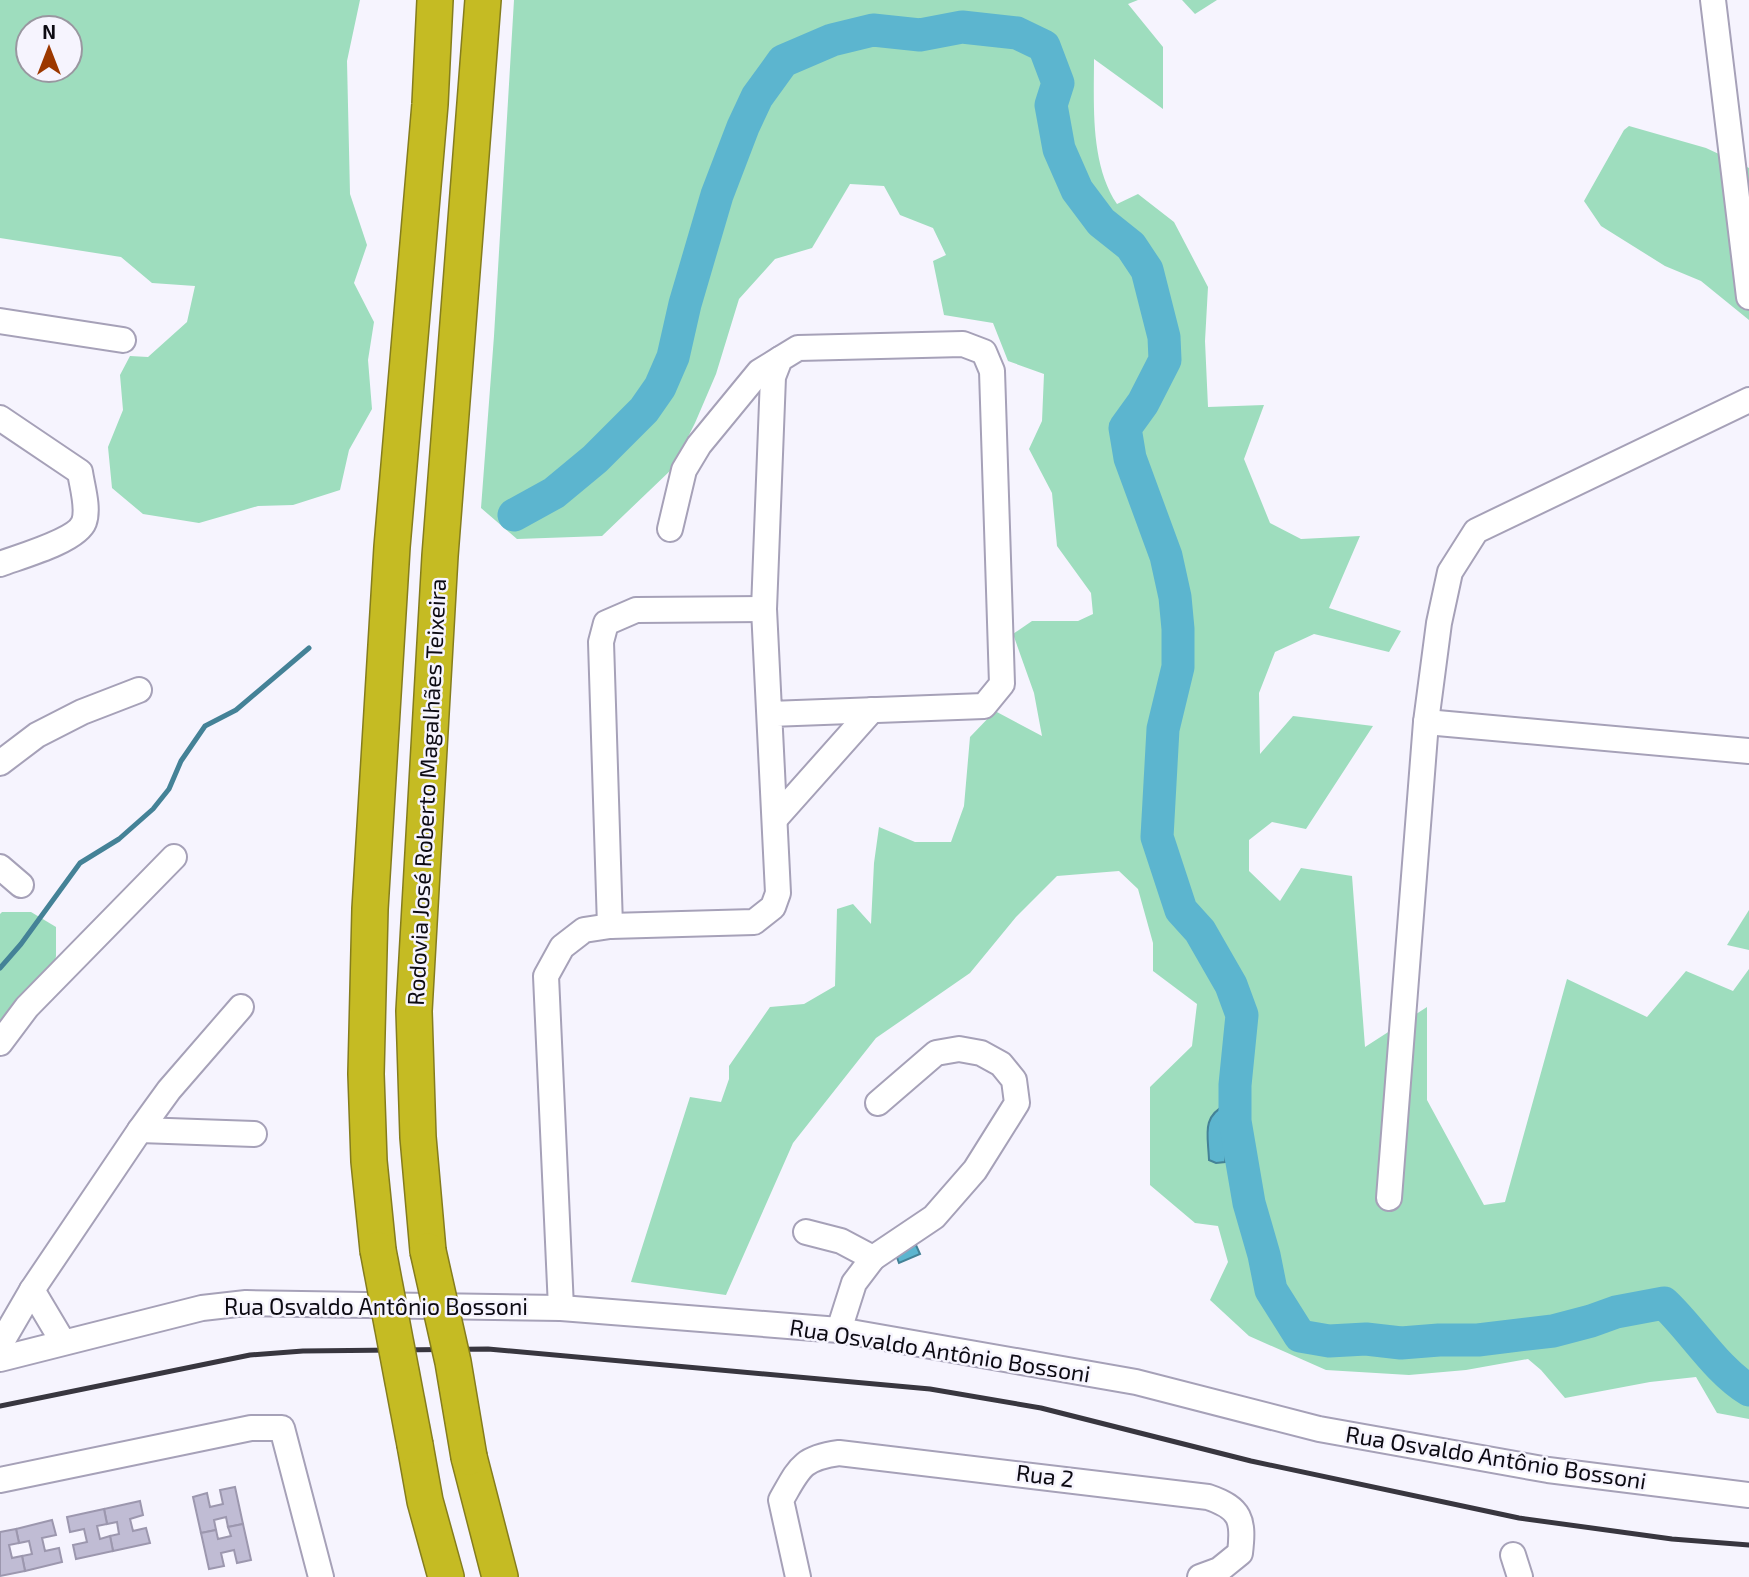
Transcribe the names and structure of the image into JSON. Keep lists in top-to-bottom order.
{
  "streets": {
    "highway": ["Rodovia José Roberto Magalhães Teixeira"],
    "street": ["Rua Osvaldo Antônio Bossoni", "Rua 2"]
  },
  "north": "top"
}
